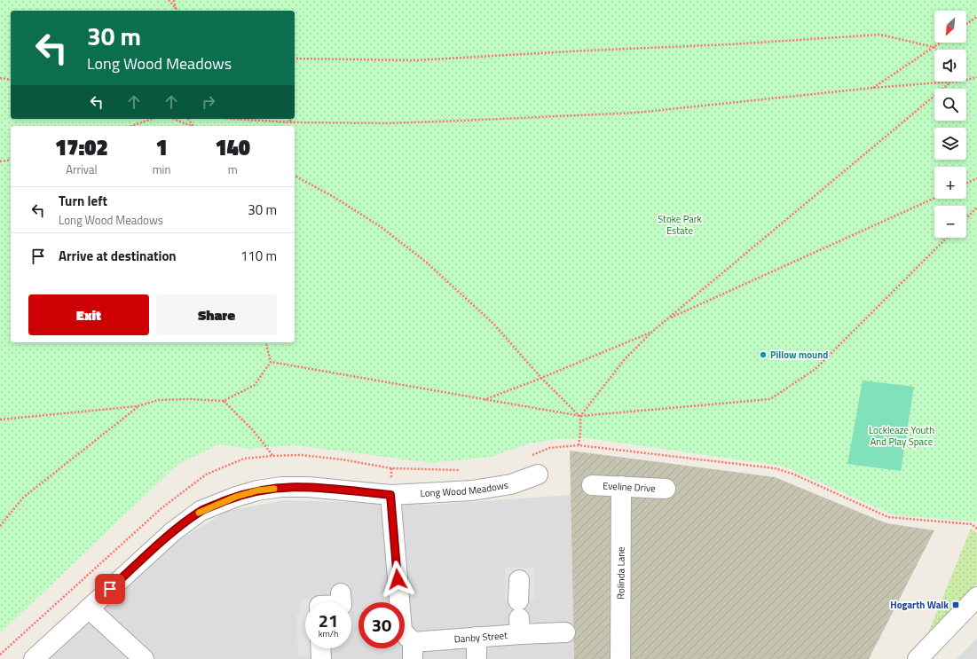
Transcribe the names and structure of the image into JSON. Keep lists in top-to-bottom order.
{
  "streets": {
    "street": [
      "Eveline Drive",
      "Long Wood Meadows",
      "Rolinda Lane",
      "Danby Street"
    ]
  },
  "crossings": [
    ["Eveline Drive", "Rolinda Lane"]
  ],
  "parks": ["Stoke Park Estate", "Lockleaze Youth And Play Space"],
  "places": {
    "other": ["Pillow mound"],
    "transit": ["Hogarth Walk"]
  },
  "north": "bottom left",
  "page": {
    "map_buttons": ["+", "−"],
    "turn": ["30 m", "Long Wood Meadows"],
    "eta": [
      "17:02",
      "Arrival",
      "1",
      "min",
      "140",
      "m"
    ],
    "list": [
      {
        "name": "Turn left",
        "note": "Long Wood Meadows",
        "value": "30 m"
      },
      {
        "name": "Arrive at destination",
        "value": "110 m"
      }
    ],
    "buttons": ["Exit", "Share"],
    "speed": "21 km/h",
    "limit": "30"
  }
}
